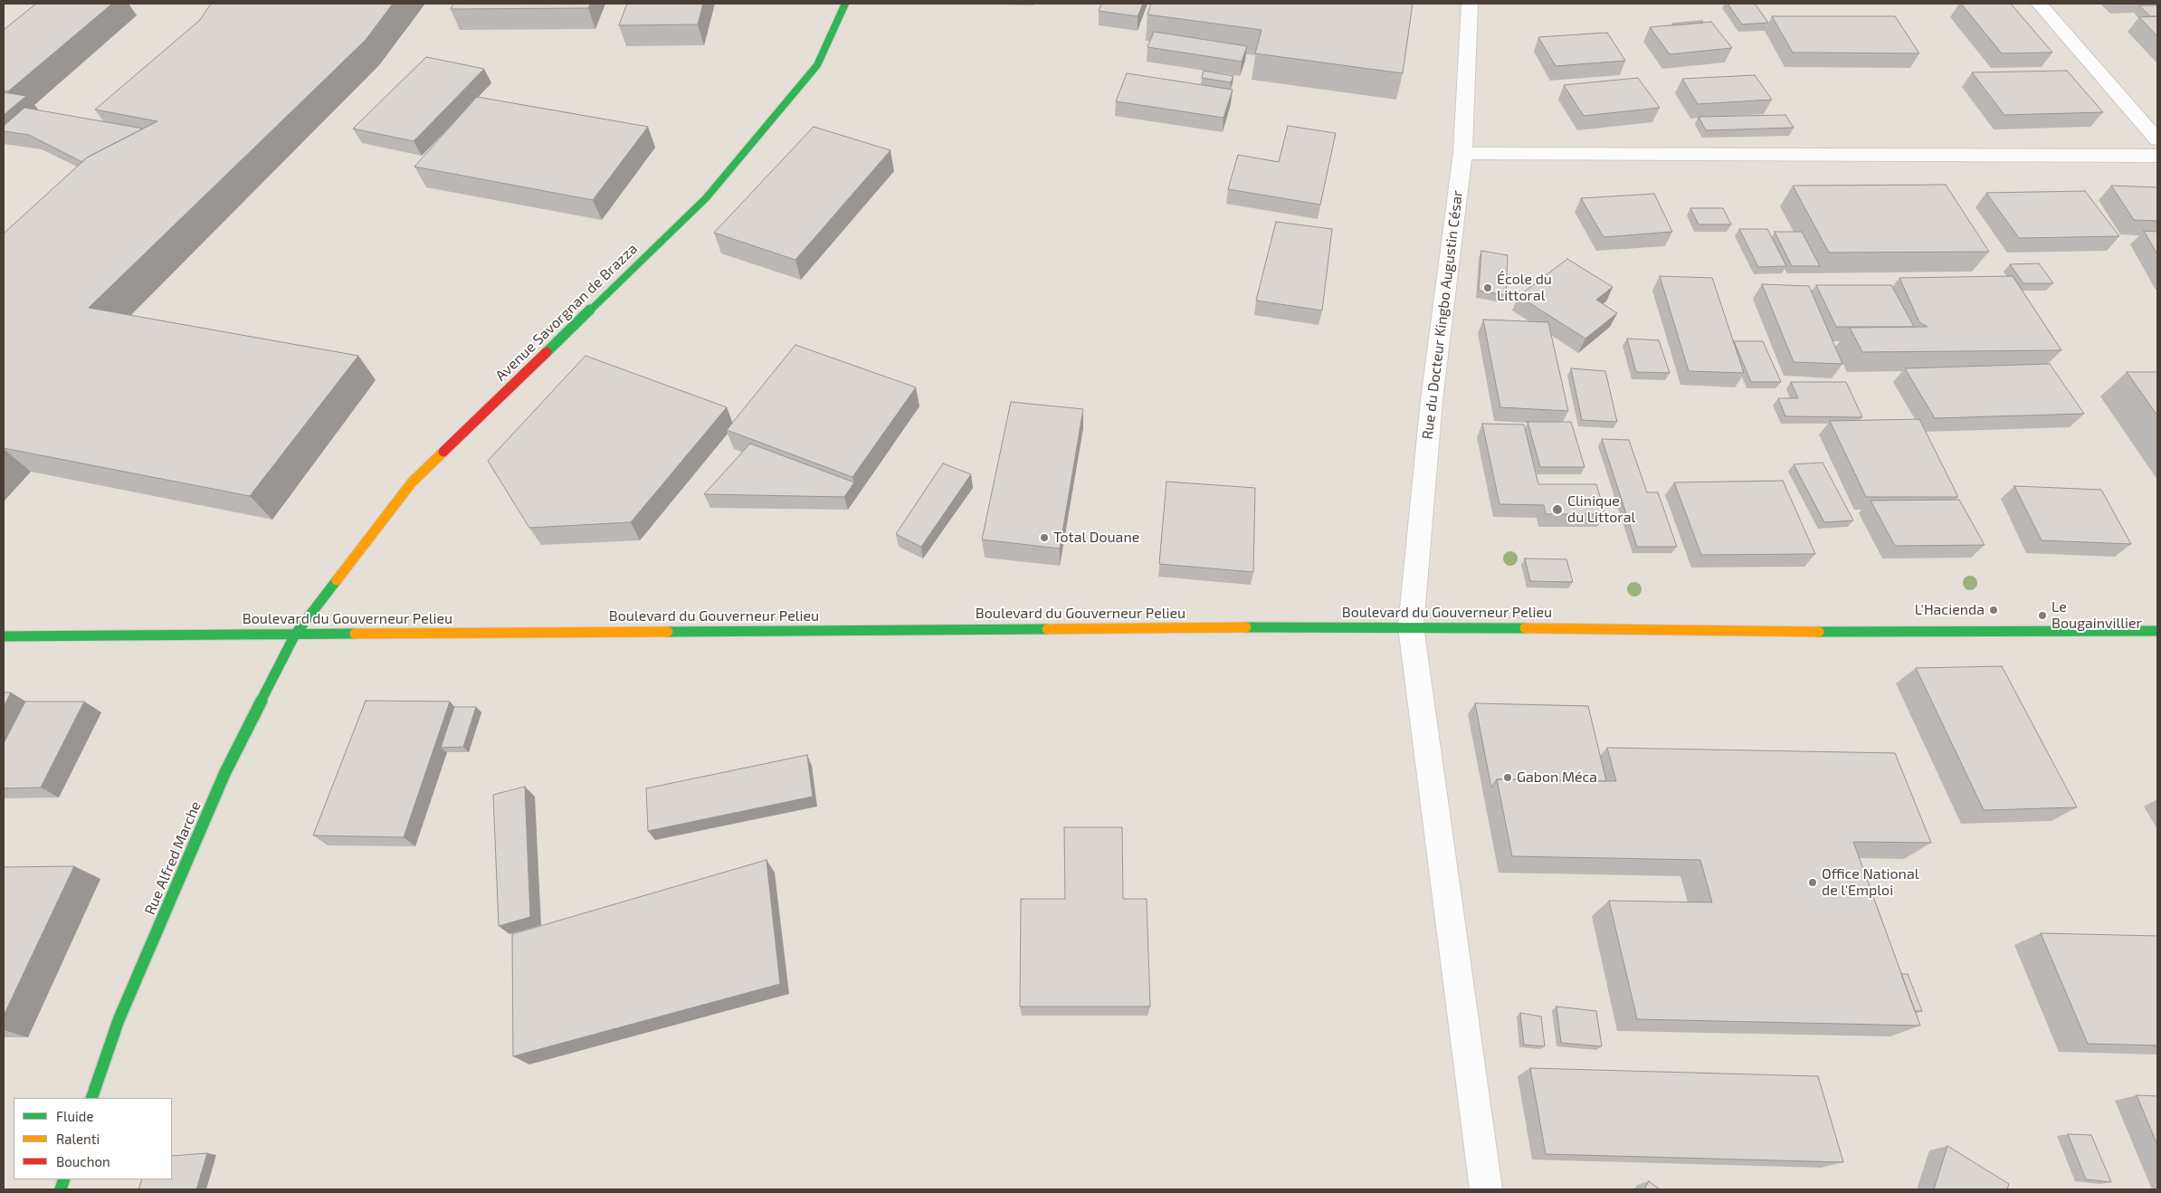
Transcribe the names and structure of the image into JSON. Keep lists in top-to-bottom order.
{
  "streets": {
    "street": [
      "Avenue Savorgnan de Brazza",
      "Rue du Docteur Kingbo Augustin César",
      "Boulevard du Gouverneur Pelieu",
      "Rue Alfred Marche"
    ]
  },
  "crossings": [
    ["Avenue Savorgnan de Brazza", "Boulevard du Gouverneur Pelieu"],
    ["Avenue Savorgnan de Brazza", "Rue Alfred Marche"],
    ["Rue du Docteur Kingbo Augustin César", "Boulevard du Gouverneur Pelieu"],
    ["Boulevard du Gouverneur Pelieu", "Rue Alfred Marche"]
  ],
  "places": [
    "École du Littoral",
    "Clinique du Littoral",
    "Total Douane",
    "L'Hacienda",
    "Le Bougainvillier",
    "Gabon Méca",
    "Office National de l'Emploi"
  ],
  "legend": ["Fluide", "Ralenti", "Bouchon"]
}
